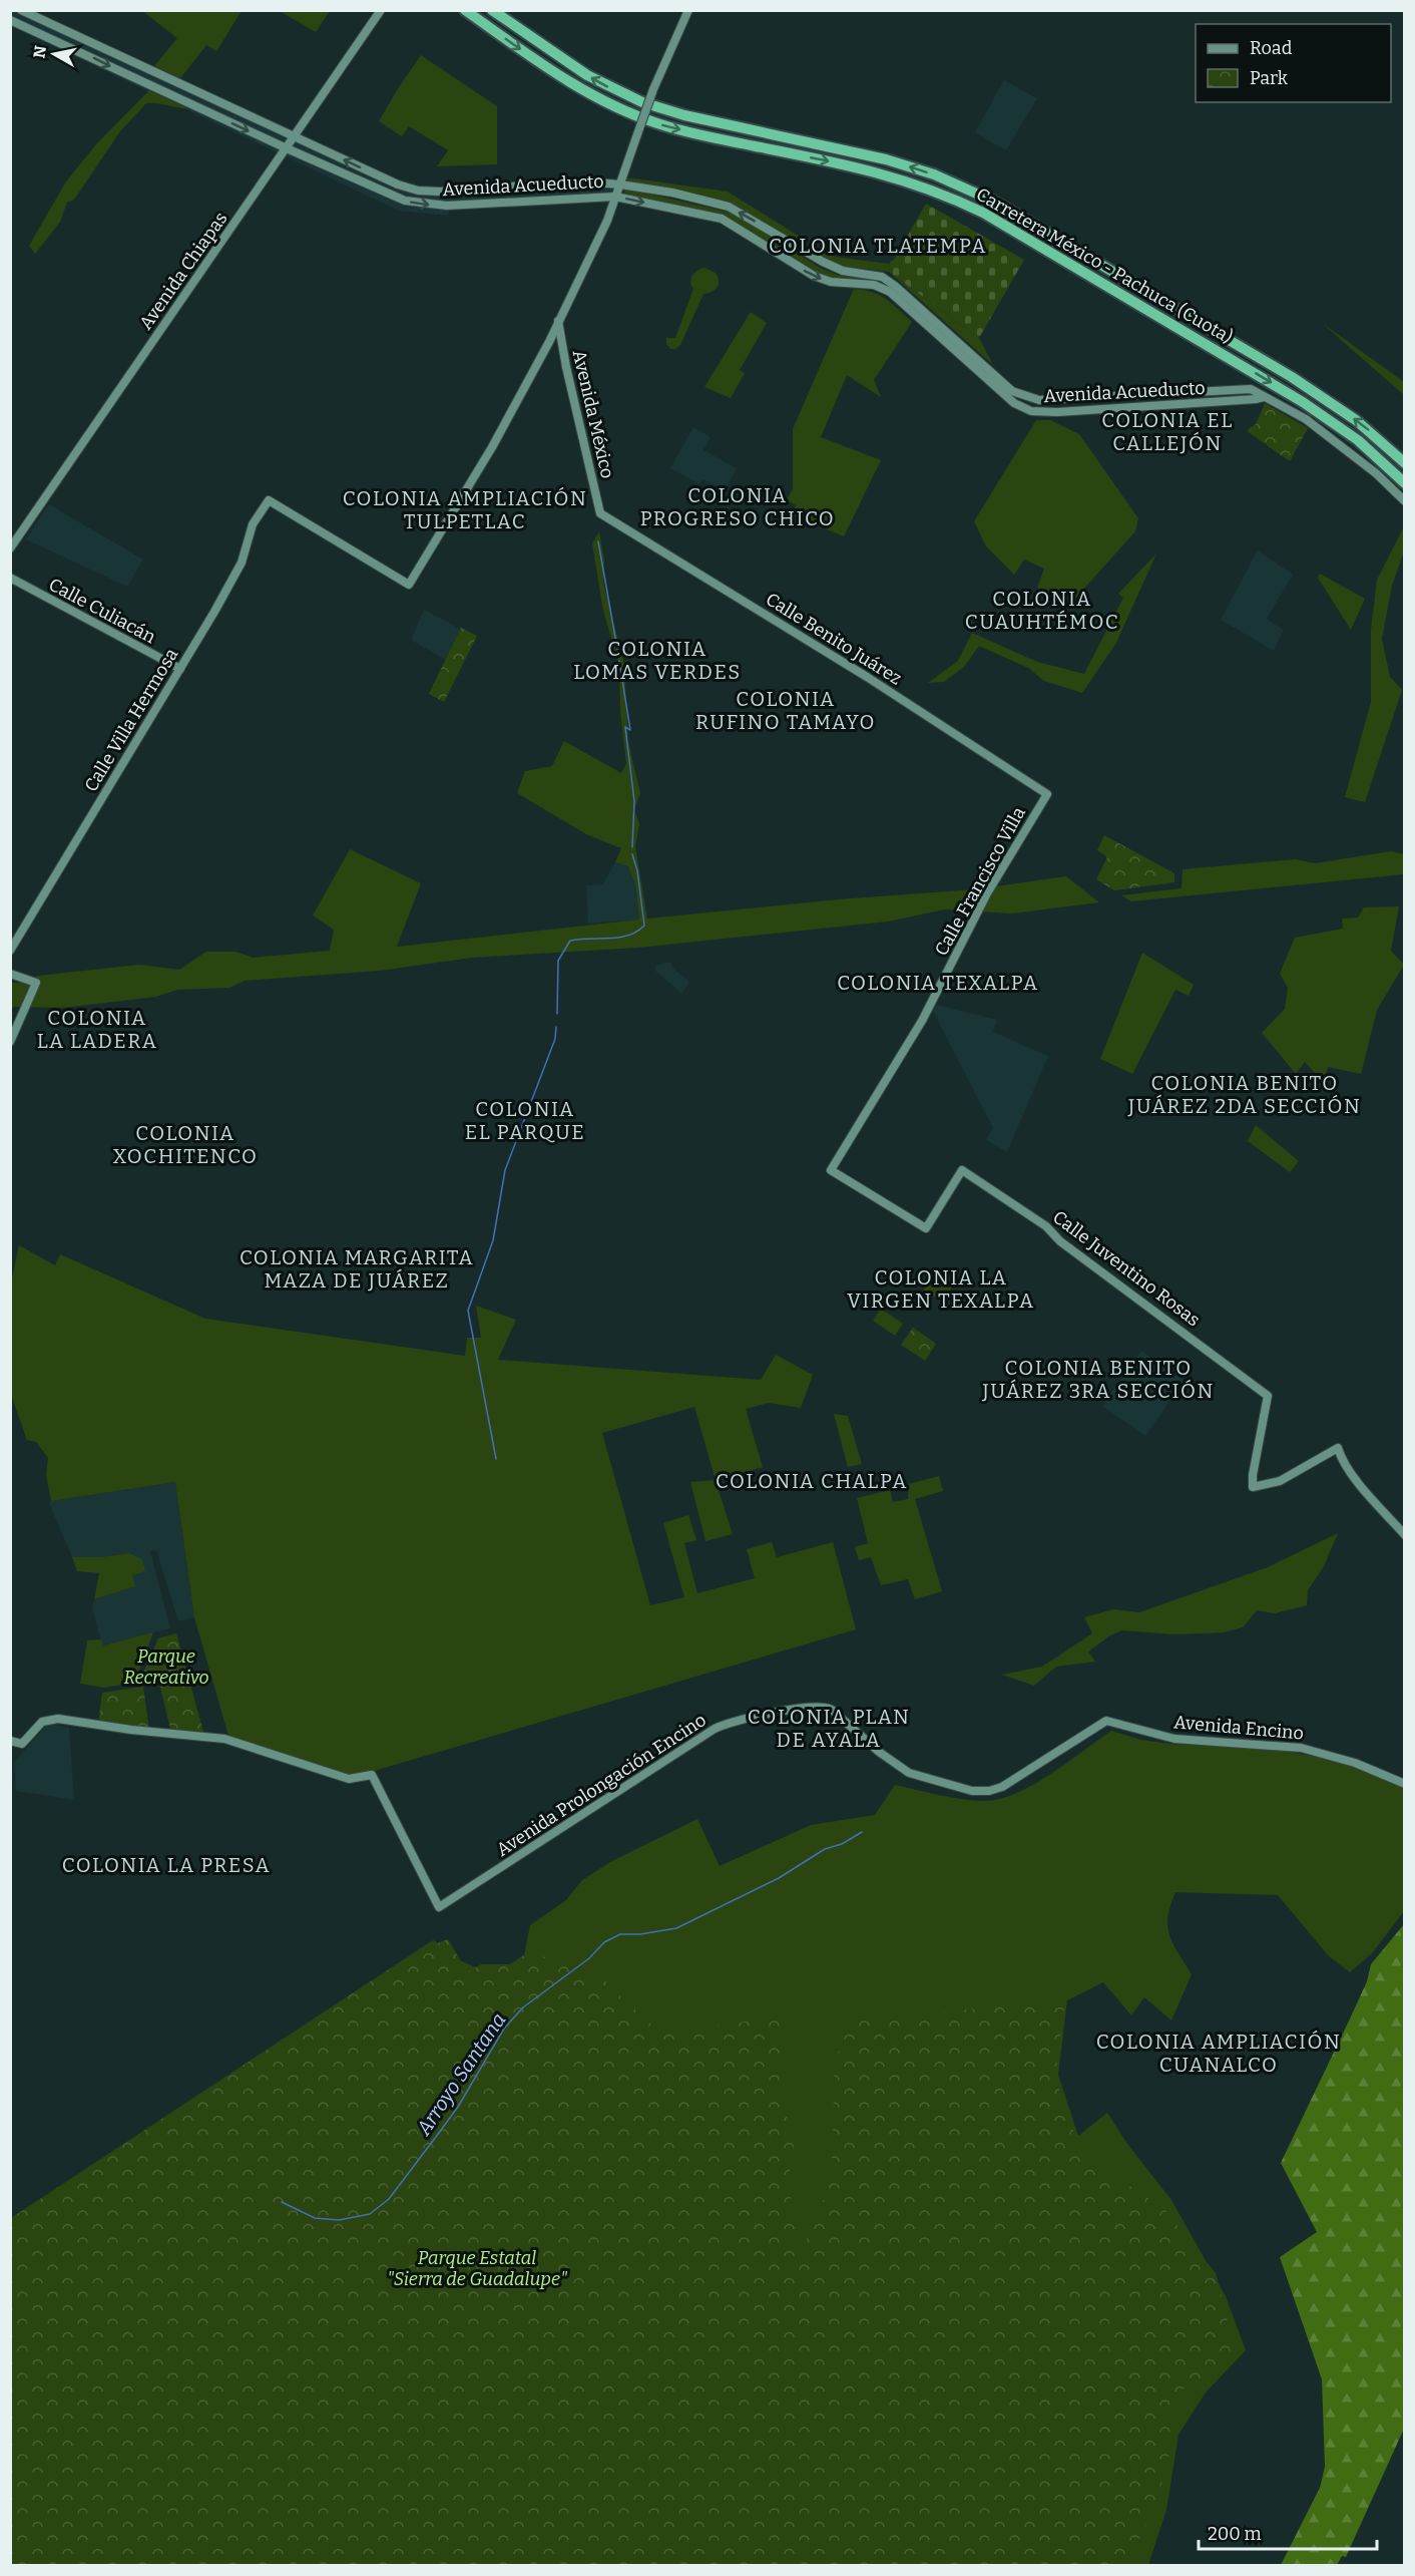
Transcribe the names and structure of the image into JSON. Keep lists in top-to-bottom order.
{
  "streets": {
    "highway": ["Carretera México - Pachuca (Cuota)"],
    "street": [
      "Avenida Acueducto",
      "Avenida Chiapas",
      "Avenida México",
      "Calle Culiacán",
      "Calle Benito Juárez",
      "Calle Villa Hermosa",
      "Calle Francisco Villa",
      "Calle Juventino Rosas",
      "Avenida Encino",
      "Avenida Prolongación Encino"
    ]
  },
  "crossings": [
    ["Avenida Acueducto", "Avenida Chiapas"],
    ["Avenida México", "Calle Benito Juárez"],
    ["Avenida México", "Calle Villa Hermosa"],
    ["Calle Culiacán", "Calle Villa Hermosa"],
    ["Calle Benito Juárez", "Calle Francisco Villa"],
    ["Calle Francisco Villa", "Calle Juventino Rosas"],
    ["Avenida Encino", "Avenida Prolongación Encino"]
  ],
  "districts": [
    "COLONIA TLATEMPA",
    "COLONIA EL CALLEJÓN",
    "COLONIA PROGRESO CHICO",
    "COLONIA AMPLIACIÓN TULPETLAC",
    "COLONIA CUAUHTÉMOC",
    "COLONIA LOMAS VERDES",
    "COLONIA RUFINO TAMAYO",
    "COLONIA TEXALPA",
    "COLONIA LA LADERA",
    "COLONIA BENITO JUÁREZ 2DA SECCIÓN",
    "COLONIA EL PARQUE",
    "COLONIA XOCHITENCO",
    "COLONIA MARGARITA MAZA DE JUÁREZ",
    "COLONIA LA VIRGEN TEXALPA",
    "COLONIA BENITO JUÁREZ 3RA SECCIÓN",
    "COLONIA CHALPA",
    "COLONIA PLAN DE AYALA",
    "COLONIA LA PRESA",
    "COLONIA AMPLIACIÓN CUANALCO"
  ],
  "water": ["Arroyo Santana"],
  "parks": ["Parque Recreativo", "Parque Estatal \"Sierra de Guadalupe\""],
  "legend": ["Road", "Park"],
  "scale_bar": "200 m",
  "north": "left"
}
